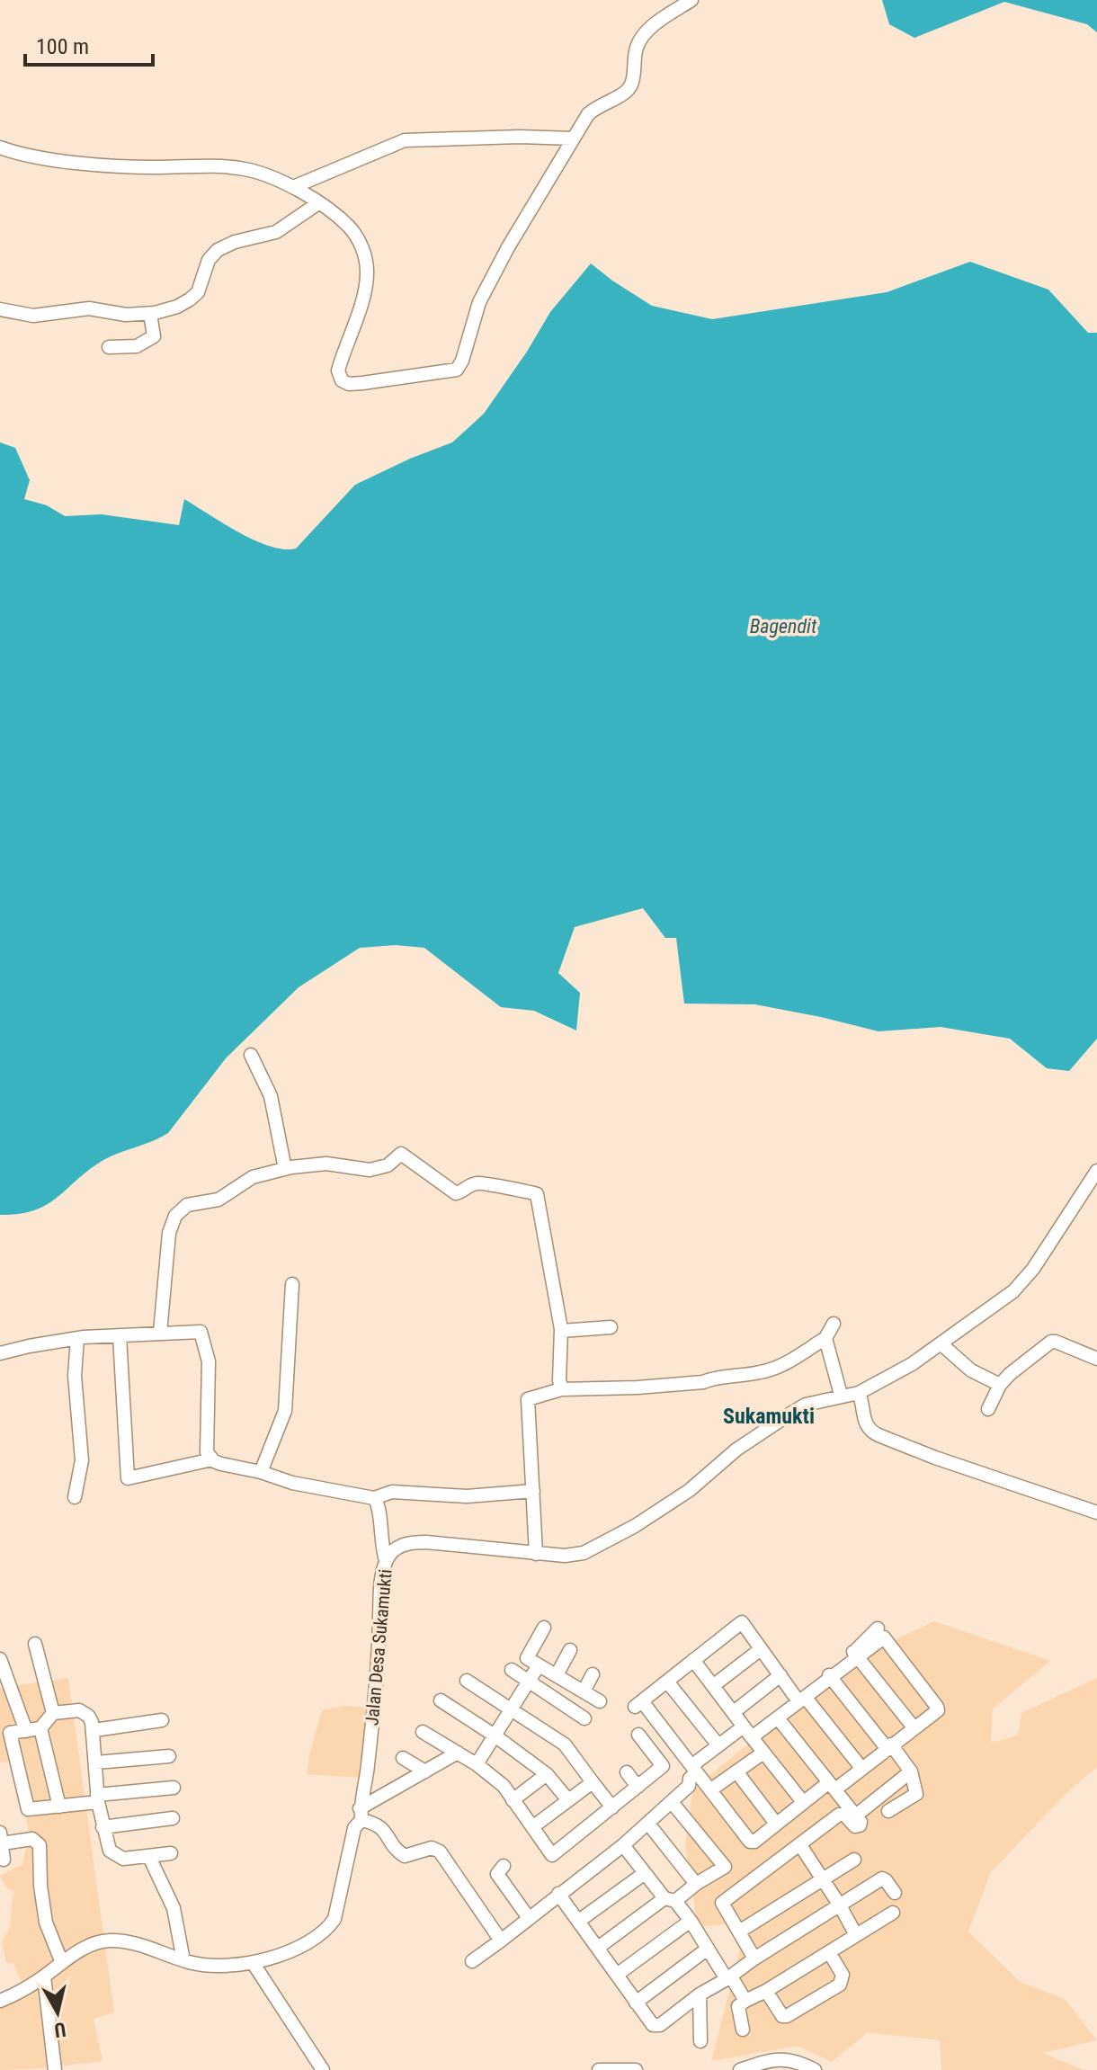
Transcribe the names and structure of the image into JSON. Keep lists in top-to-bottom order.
{
  "streets": {
    "street": ["Jalan Desa Sukamukti"]
  },
  "districts": ["Sukamukti"],
  "water": ["Bagendit"],
  "scale_bar": "100 m",
  "north": "bottom"
}
